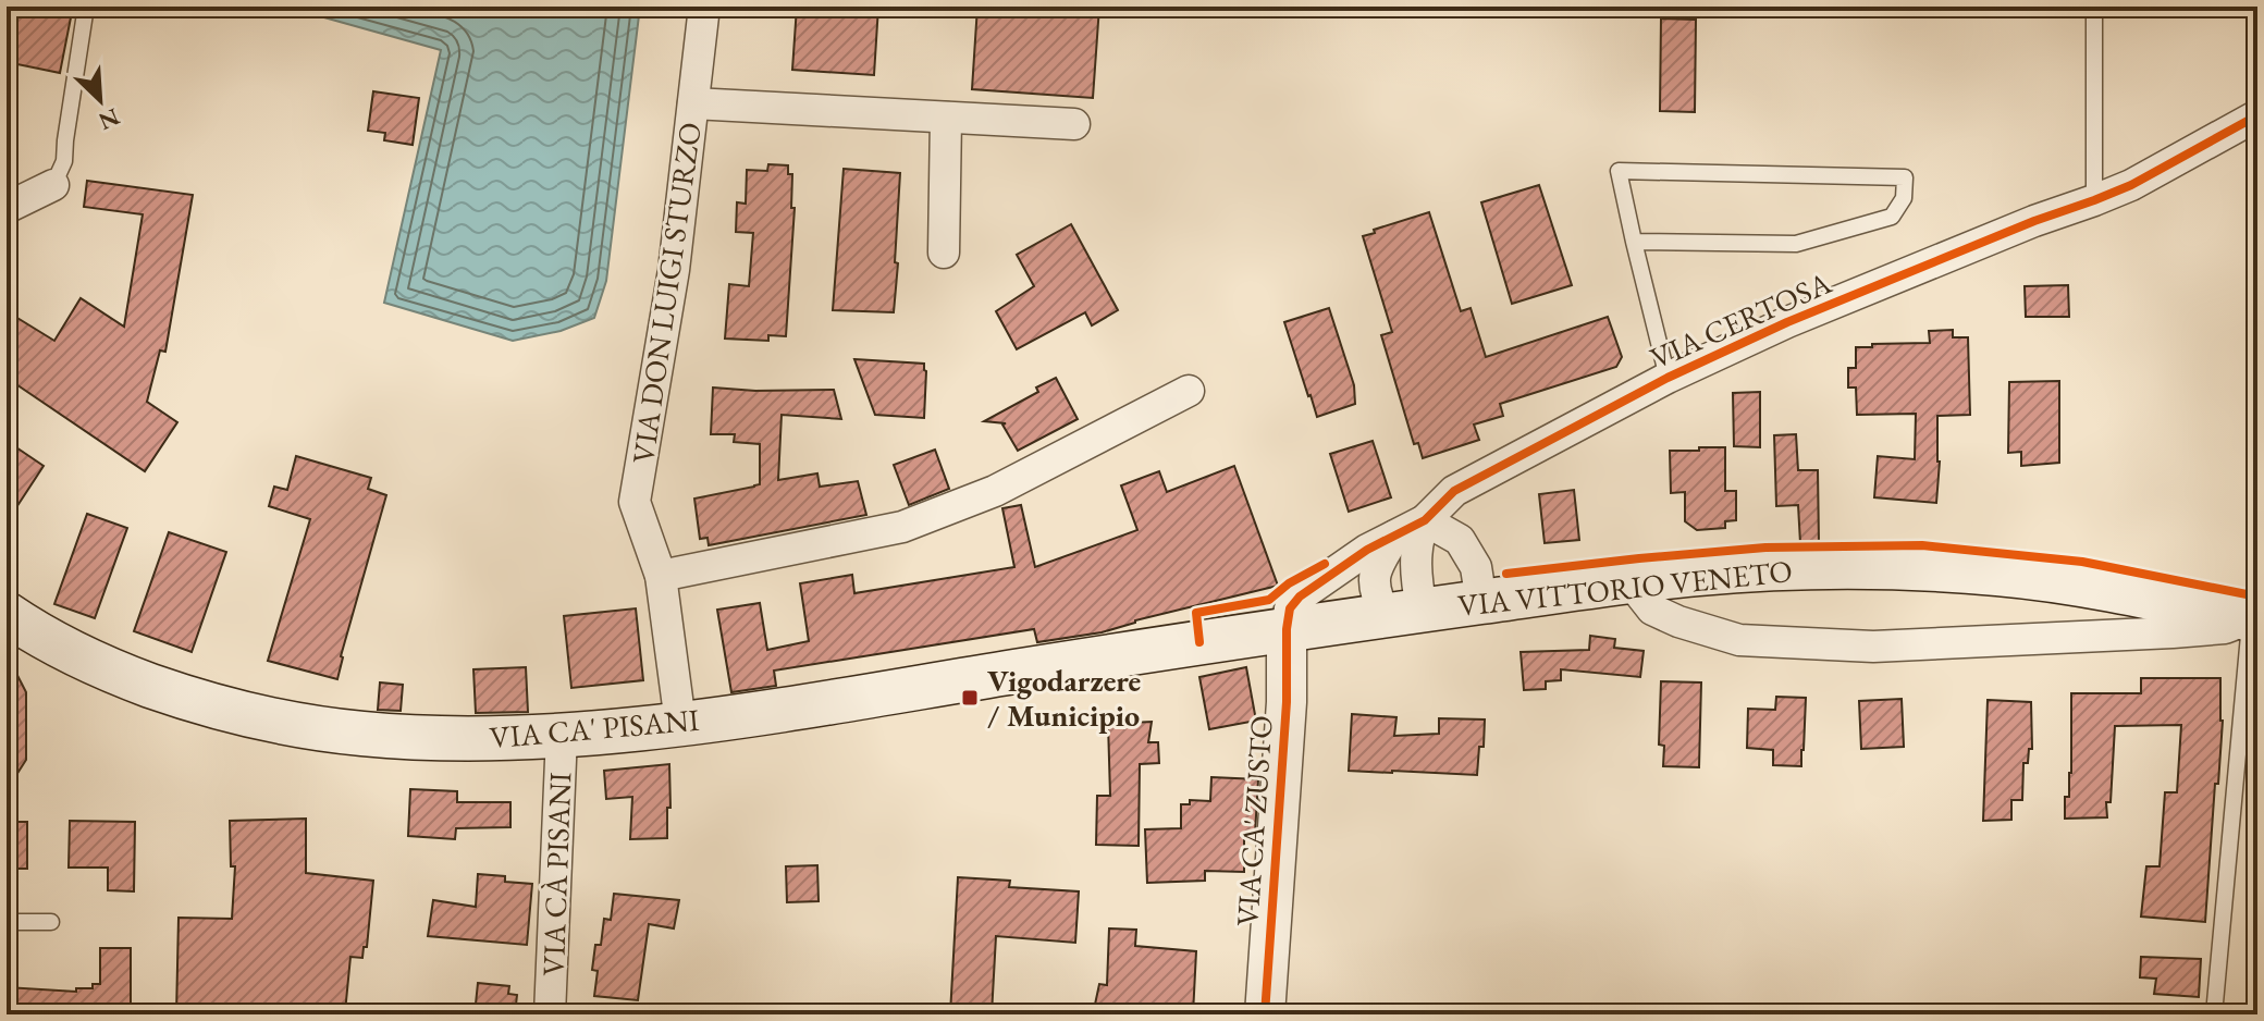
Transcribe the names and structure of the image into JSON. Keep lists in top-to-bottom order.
{
  "streets": {
    "main road": ["VIA VITTORIO VENETO", "VIA CA' PISANI"],
    "street": [
      "VIA DON LUIGI STURZO",
      "VIA CERTOSA",
      "VIA CA' ZUSTO",
      "VIA CÀ PISANI"
    ]
  },
  "crossings": [
    ["VIA DON LUIGI STURZO", "VIA CA' PISANI"],
    ["VIA CERTOSA", "VIA VITTORIO VENETO"],
    ["VIA CERTOSA", "VIA CA' ZUSTO"],
    ["VIA VITTORIO VENETO", "VIA CA' PISANI"],
    ["VIA VITTORIO VENETO", "VIA CA' ZUSTO"],
    ["VIA CA' PISANI", "VIA CÀ PISANI"]
  ],
  "places": {
    "transit": ["Vigodarzere / Municipio"]
  },
  "north": "bottom right"
}
